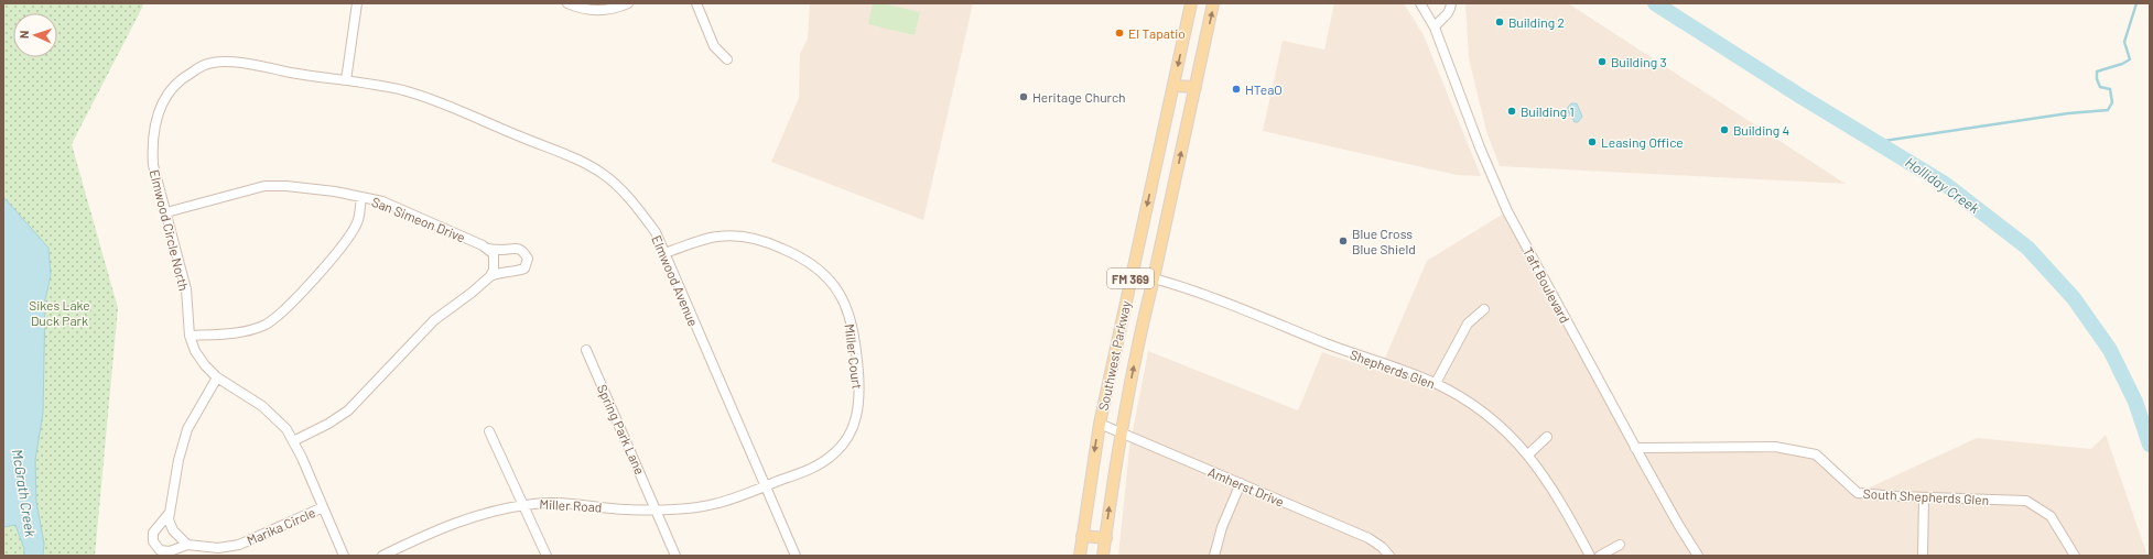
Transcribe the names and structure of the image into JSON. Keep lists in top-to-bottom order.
{
  "streets": {
    "main road": ["FM 369", "Southwest Parkway"],
    "street": [
      "San Simeon Drive",
      "Elmwood Circle North",
      "Elmwood Avenue",
      "Taft Boulevard",
      "Miller Court",
      "Shepherds Glen",
      "Spring Park Lane",
      "Amherst Drive",
      "South Shepherds Glen",
      "Miller Road",
      "Marika Circle"
    ]
  },
  "crossings": [
    ["San Simeon Drive", "Elmwood Circle North"],
    ["Elmwood Circle North", "Elmwood Avenue"],
    ["Elmwood Circle North", "Marika Circle"],
    ["Elmwood Avenue", "Miller Court"],
    ["Elmwood Avenue", "Miller Road"],
    ["Taft Boulevard", "South Shepherds Glen"],
    ["Southwest Parkway", "Shepherds Glen"],
    ["Southwest Parkway", "Amherst Drive"],
    ["Miller Court", "Miller Road"],
    ["Spring Park Lane", "Miller Road"]
  ],
  "water": ["Holliday Creek", "McGrath Creek"],
  "parks": ["Sikes Lake Duck Park"],
  "places": [
    "Building 2",
    "El Tapatio",
    "Building 3",
    "HTeaO",
    "Heritage Church",
    "Building 1",
    "Building 4",
    "Leasing Office",
    "Blue Cross Blue Shield"
  ],
  "north": "left"
}
